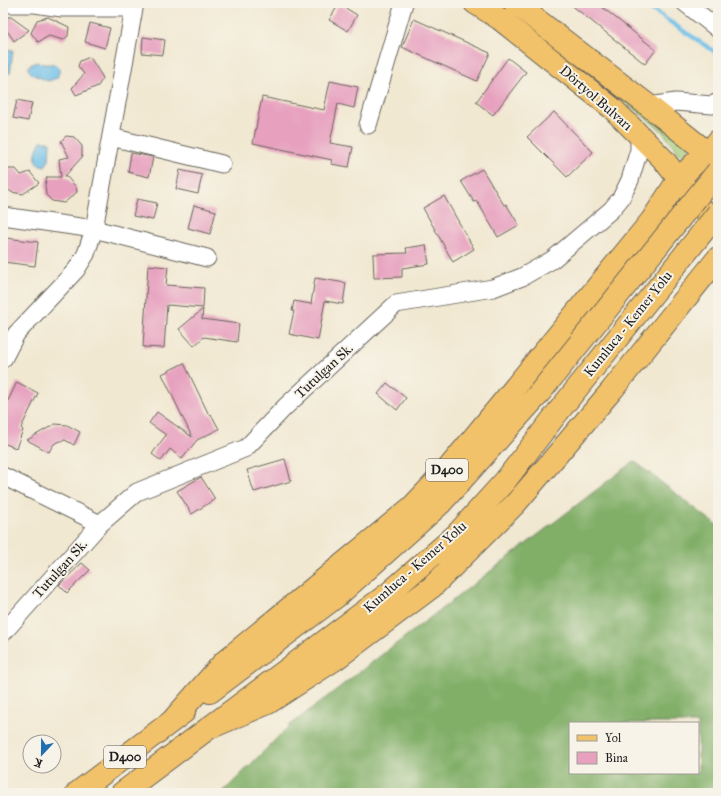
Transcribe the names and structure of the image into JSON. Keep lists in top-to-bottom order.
{
  "streets": {
    "main road": ["Dörtyol Bulvarı", "Kumluca - Kemer Yolu", "D400"],
    "street": ["Tutulgan Sk."]
  },
  "crossings": [
    ["Dörtyol Bulvarı", "Kumluca - Kemer Yolu"],
    ["Dörtyol Bulvarı", "Tutulgan Sk."]
  ],
  "legend": ["Yol", "Bina"],
  "north": "bottom"
}
